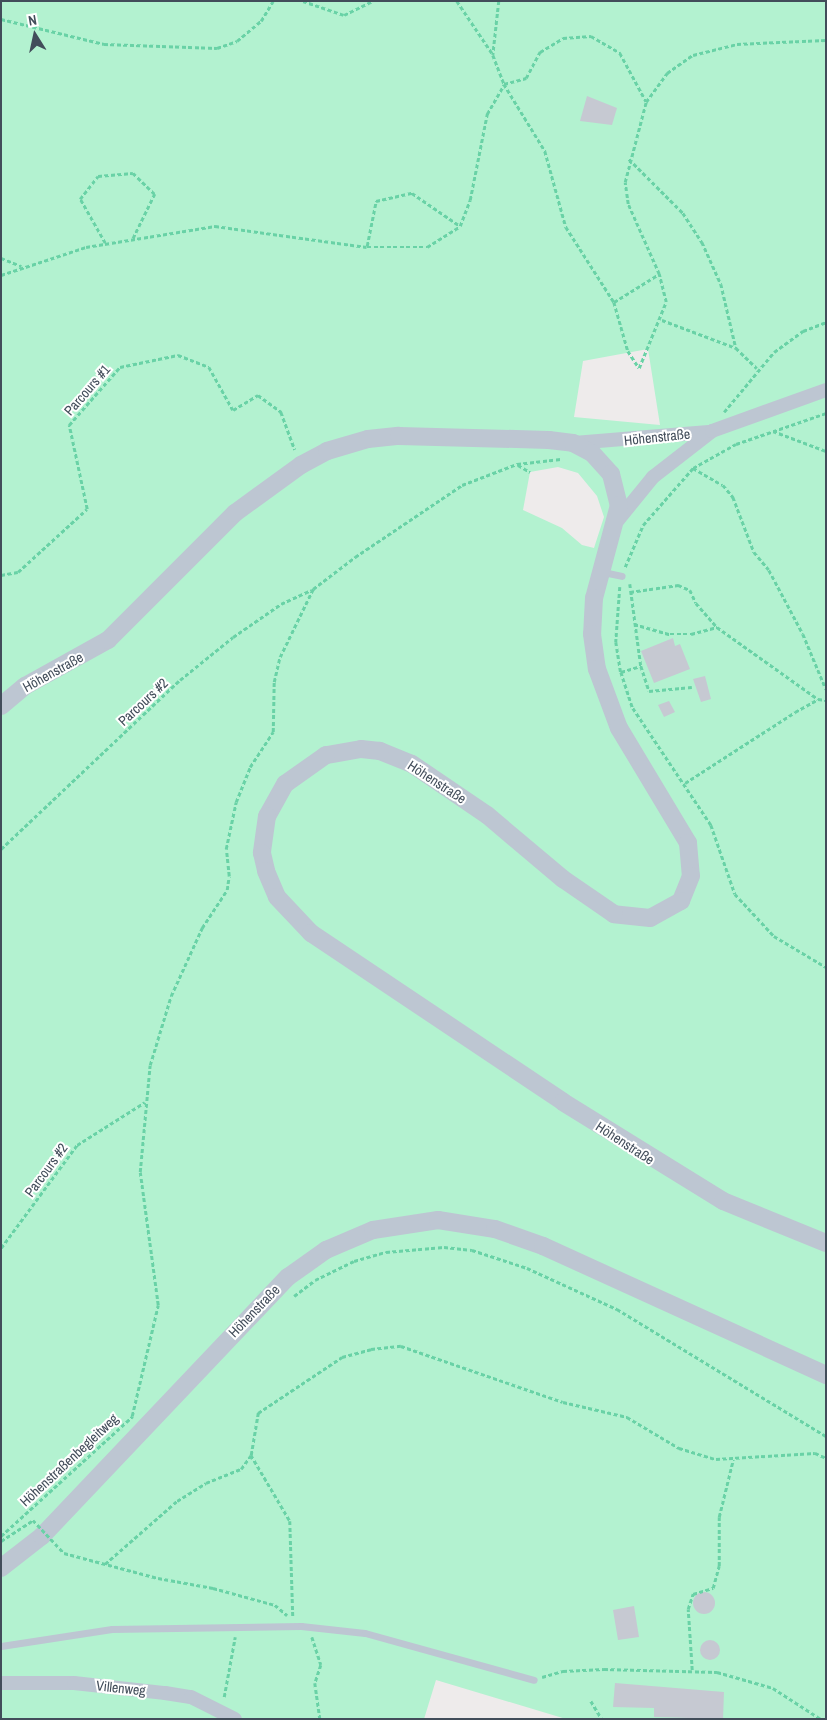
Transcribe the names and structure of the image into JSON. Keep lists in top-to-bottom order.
{
  "streets": {
    "street": ["Höhenstraße", "Villenweg"],
    "path": ["Parcours #1", "Parcours #2", "Höhenstraßenbegleitweg"]
  },
  "crossings": [
    ["Parcours #1", "Höhenstraße"],
    ["Höhenstraße", "Parcours #2"],
    ["Höhenstraße", "Höhenstraßenbegleitweg"]
  ],
  "north": "top"
}
